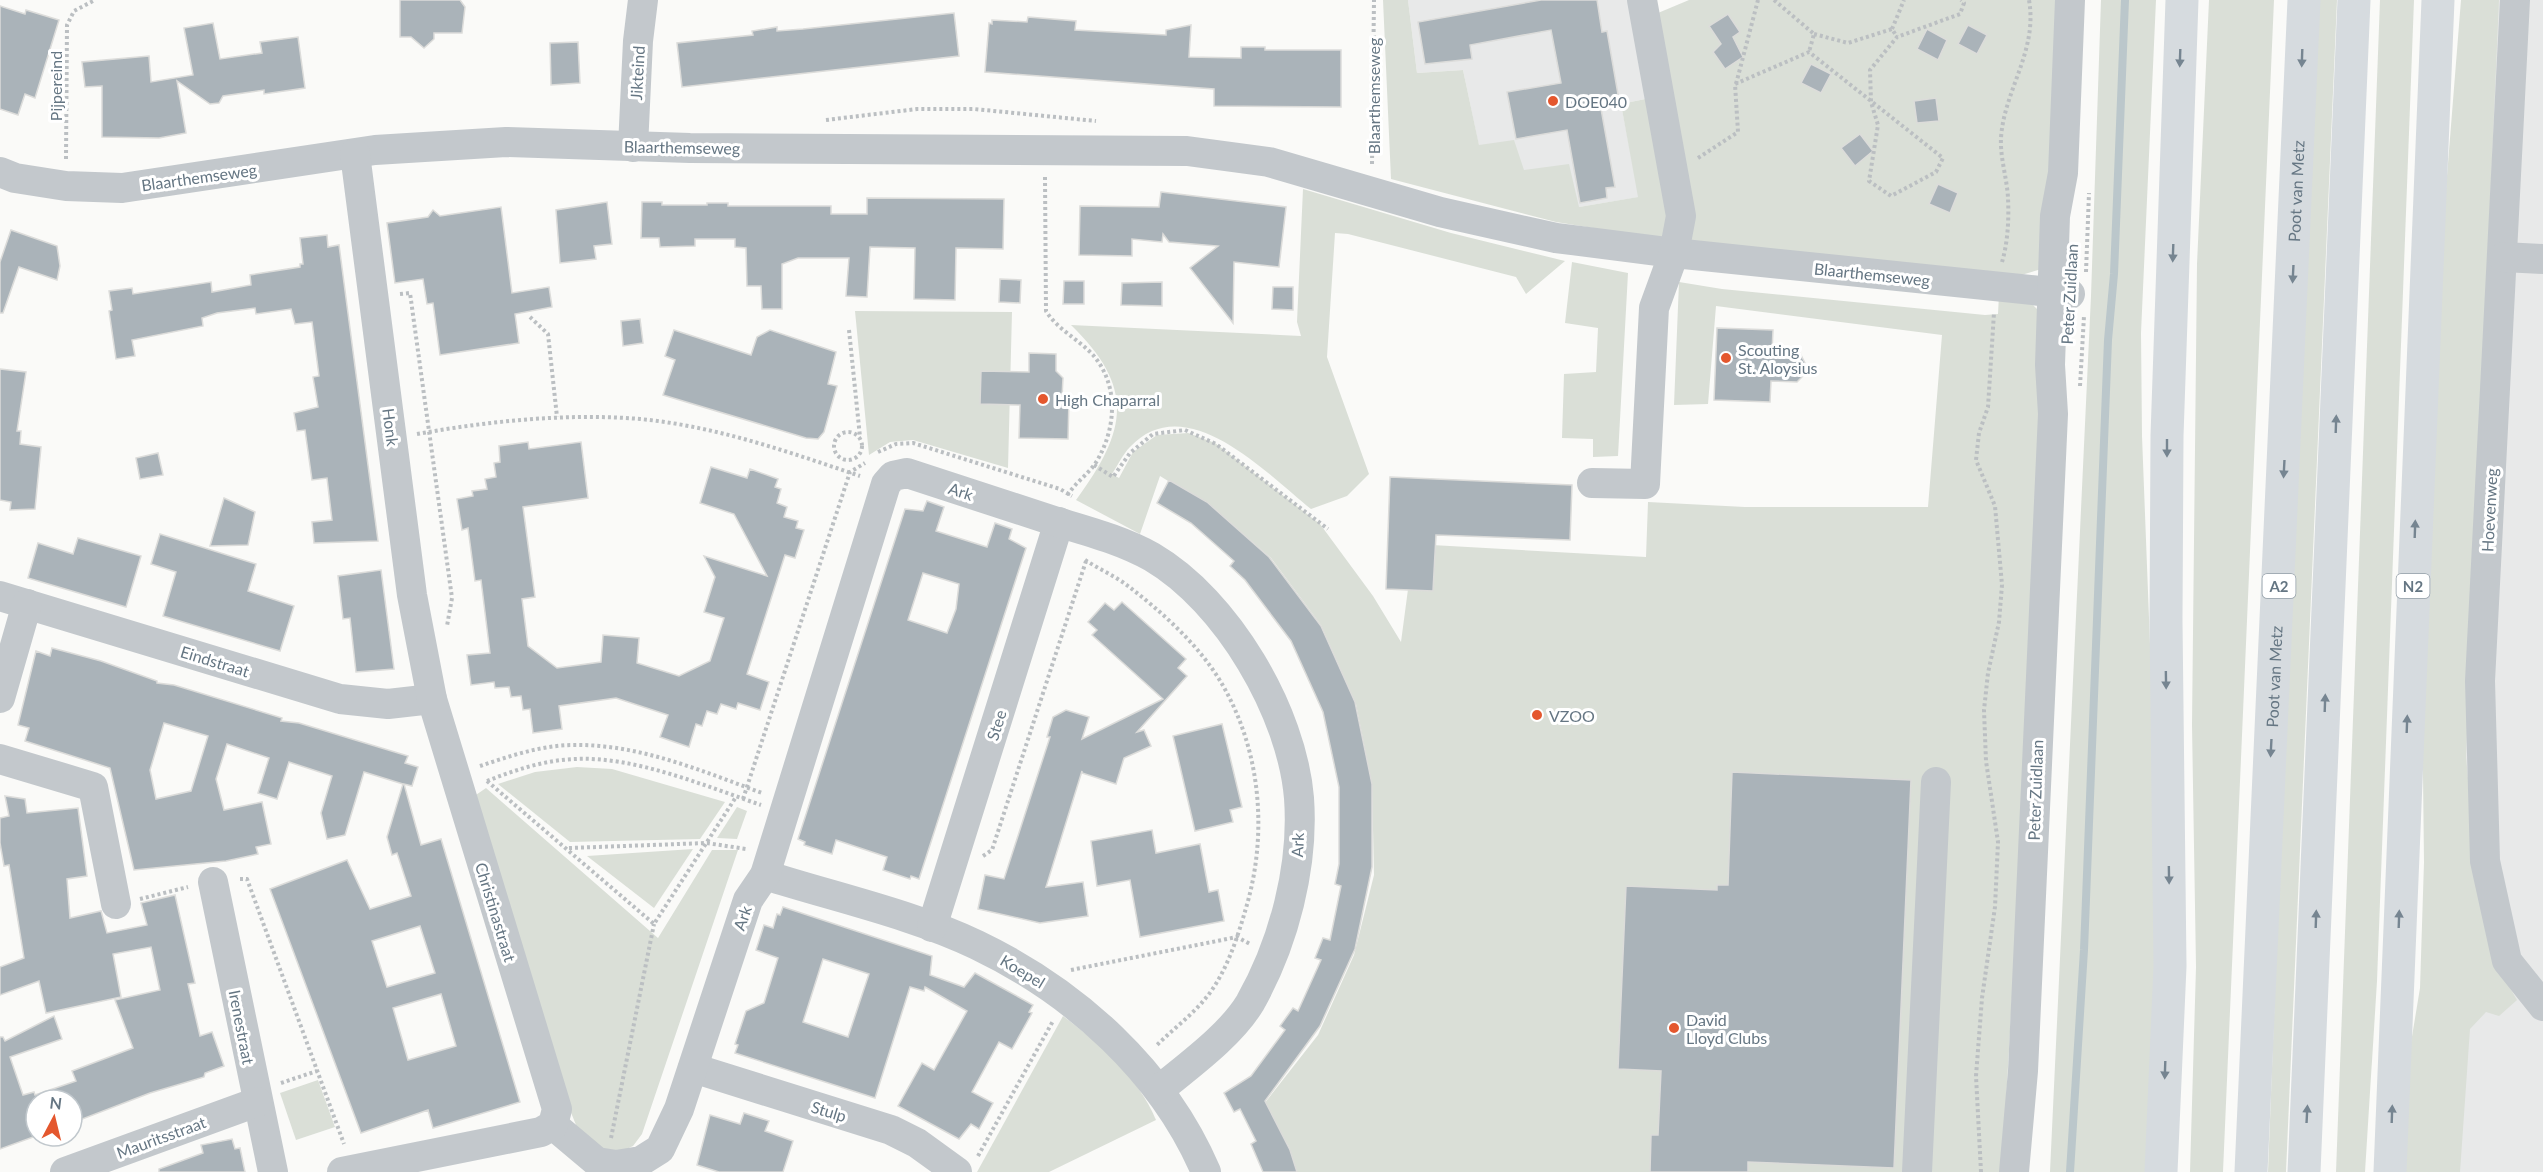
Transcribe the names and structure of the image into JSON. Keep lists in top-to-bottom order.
{
  "streets": {
    "highway": ["Poot van Metz", "A2", "N2"],
    "street": [
      "Jikteind",
      "Blaarthemseweg",
      "Peter Zuidlaan",
      "Honk",
      "Ark",
      "Hoevenweg",
      "Eindstraat",
      "Stee",
      "Christinastraat",
      "Koepel",
      "Irenestraat",
      "Stulp",
      "Mauritsstraat"
    ],
    "path": ["Pijpereind"]
  },
  "crossings": [
    ["Jikteind", "Blaarthemseweg"],
    ["Pijpereind", "Blaarthemseweg"],
    ["Blaarthemseweg", "Peter Zuidlaan"],
    ["Blaarthemseweg", "Honk"],
    ["Honk", "Eindstraat"],
    ["Honk", "Christinastraat"],
    ["Ark", "Stee"],
    ["Ark", "Koepel"],
    ["Ark", "Stulp"],
    ["Eindstraat", "Christinastraat"],
    ["Stee", "Koepel"],
    ["Irenestraat", "Mauritsstraat"]
  ],
  "places": [
    "DOE040",
    "Scouting St. Aloysius",
    "High Chaparral",
    "VZOO",
    "David Lloyd Clubs"
  ],
  "north": "top"
}
